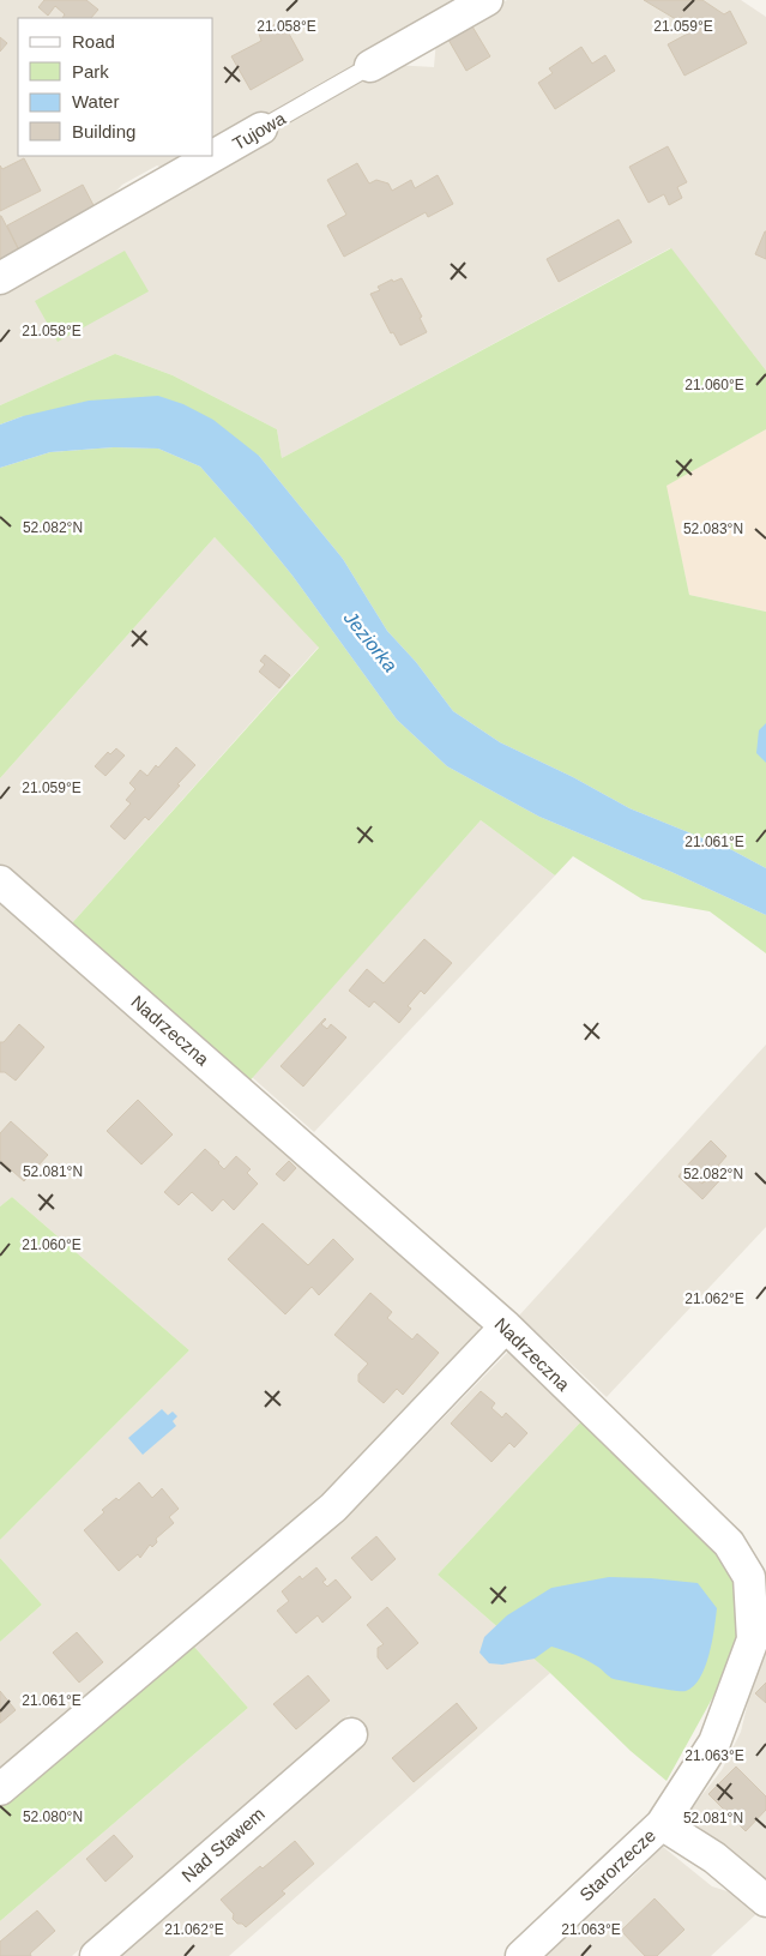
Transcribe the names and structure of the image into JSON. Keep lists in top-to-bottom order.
{
  "streets": {
    "street": [
      "Tujowa",
      "Nadrzeczna",
      "Nad Stawem",
      "Starorzecze"
    ]
  },
  "crossings": [
    ["Nadrzeczna", "Starorzecze"]
  ],
  "water": ["Jeziorka"],
  "legend": [
    "Road",
    "Park",
    "Water",
    "Building"
  ],
  "coordinates": [
    "21.058°E",
    "21.059°E",
    "21.060°E",
    "52.082°N",
    "52.083°N",
    "21.061°E",
    "52.081°N",
    "21.062°E",
    "21.063°E",
    "52.080°N"
  ]
}
